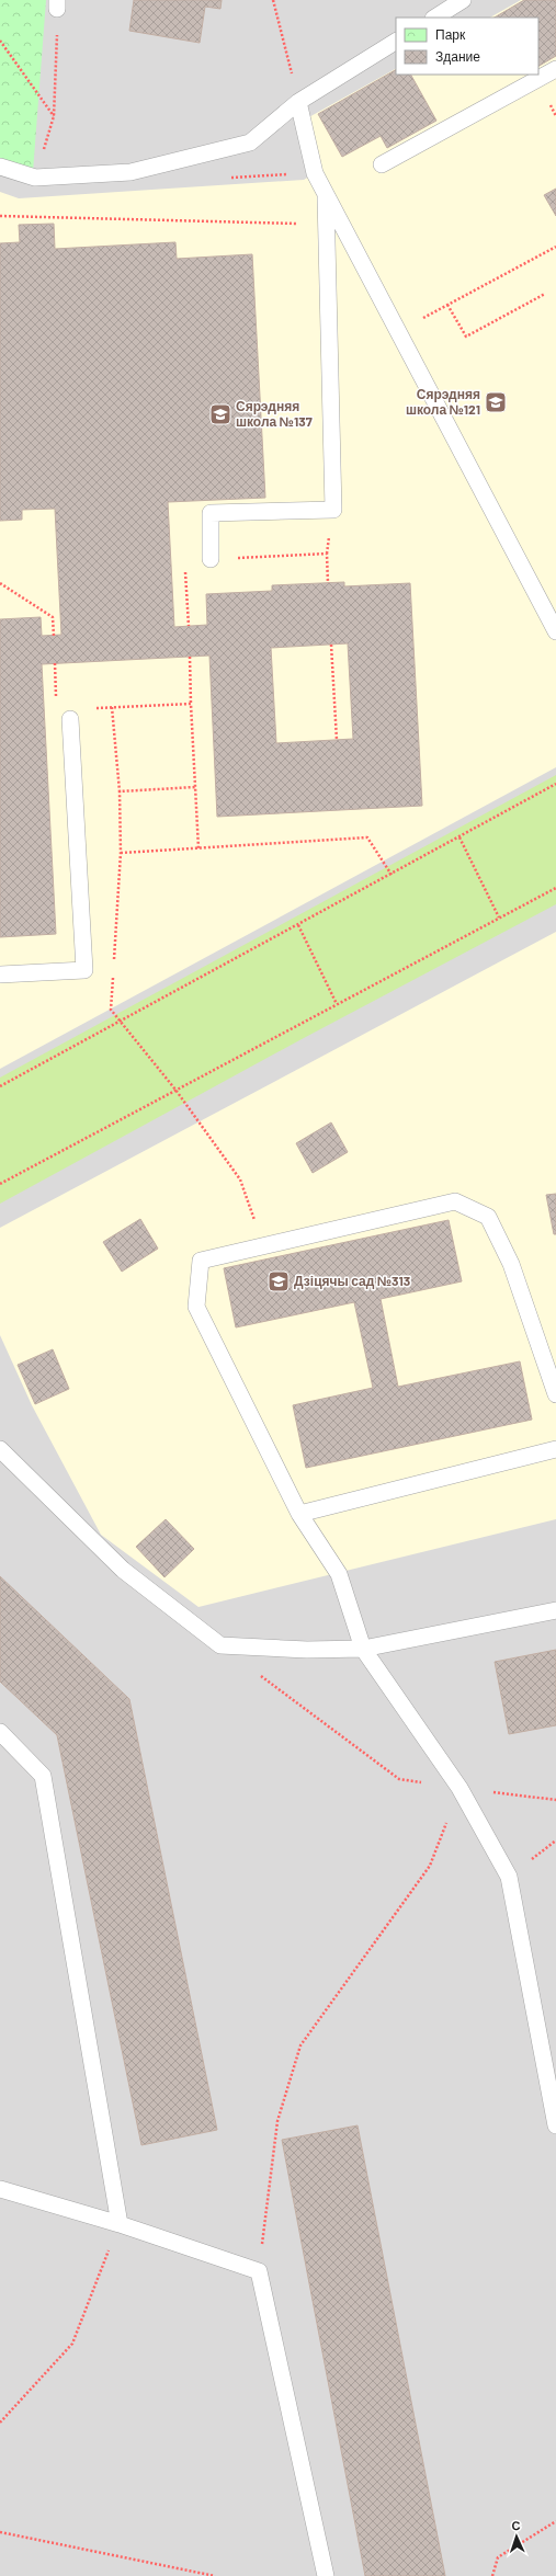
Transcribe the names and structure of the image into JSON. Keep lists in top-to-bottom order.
{
  "places": {
    "school or university": ["Сярэдняя школа №121", "Сярэдняя школа №137", "Дзіцячы сад №313"]
  },
  "legend": ["Парк", "Здание"],
  "north": "top"
}
